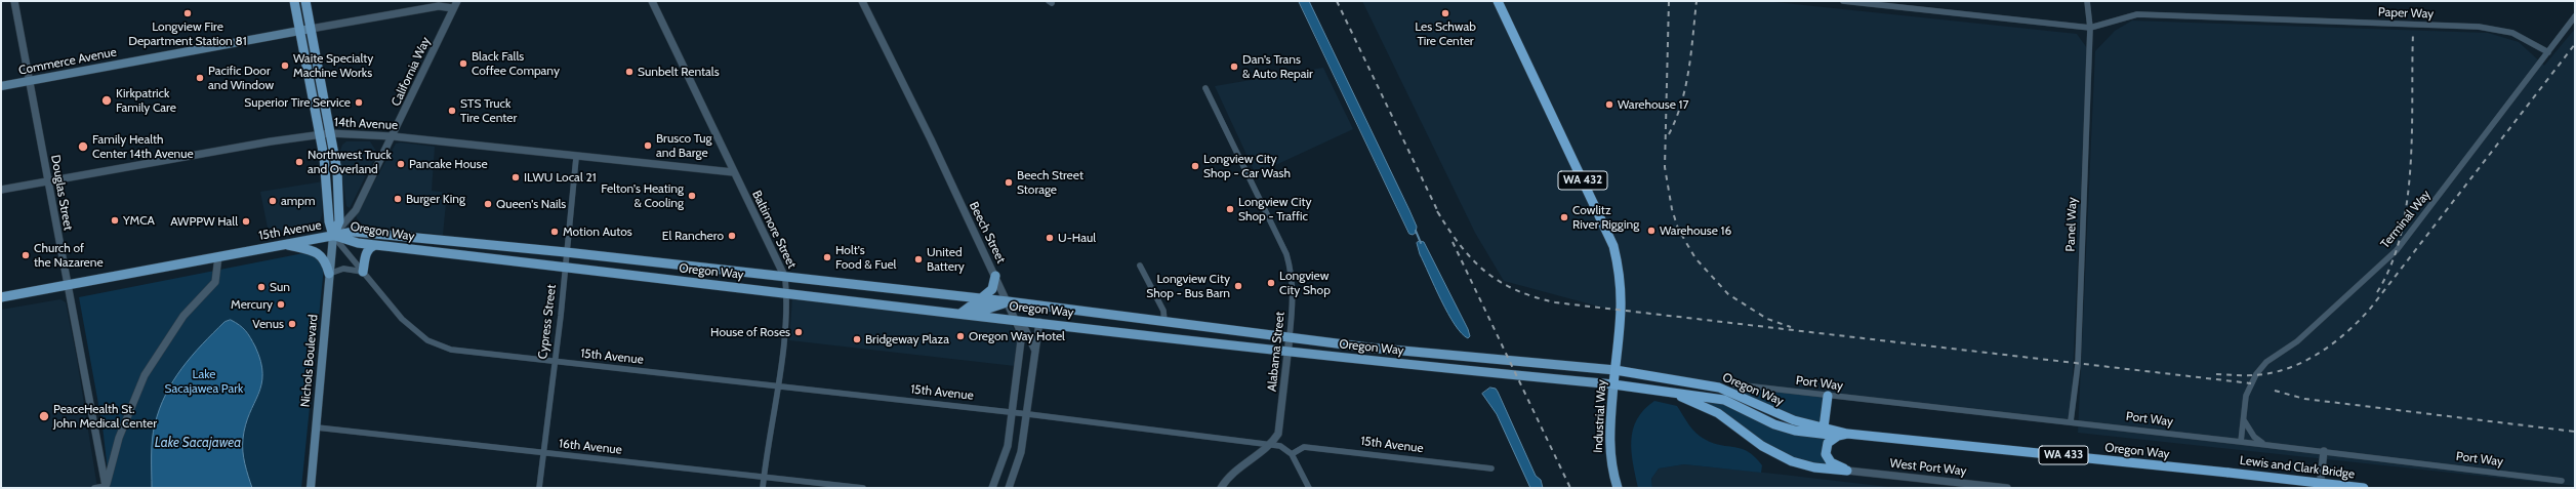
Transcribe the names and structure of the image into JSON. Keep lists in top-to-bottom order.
{
  "streets": {
    "highway": [
      "WA 432",
      "Oregon Way",
      "Industrial Way",
      "WA 433",
      "Lewis and Clark Bridge"
    ],
    "main road": ["Commerce Avenue", "15th Avenue", "Nichols Boulevard"],
    "street": [
      "Paper Way",
      "California Way",
      "14th Avenue",
      "Douglas Street",
      "Terminal Way",
      "Panel Way",
      "Baltimore Street",
      "Beech Street",
      "Cypress Street",
      "Alabama Street",
      "Port Way",
      "16th Avenue",
      "West Port Way"
    ]
  },
  "crossings": [
    ["Paper Way", "Terminal Way"],
    ["Paper Way", "Panel Way"],
    ["Commerce Avenue", "California Way"],
    ["Commerce Avenue", "Douglas Street"],
    ["California Way", "14th Avenue"],
    ["California Way", "15th Avenue"],
    ["California Way", "Oregon Way"],
    ["California Way", "Nichols Boulevard"],
    ["14th Avenue", "Douglas Street"],
    ["14th Avenue", "Baltimore Street"],
    ["14th Avenue", "Cypress Street"],
    ["WA 432", "Oregon Way"],
    ["WA 432", "Industrial Way"],
    ["Douglas Street", "15th Avenue"],
    ["Terminal Way", "Port Way"],
    ["Panel Way", "Port Way"],
    ["Baltimore Street", "15th Avenue"],
    ["Baltimore Street", "Oregon Way"],
    ["Baltimore Street", "16th Avenue"],
    ["15th Avenue", "Oregon Way"],
    ["15th Avenue", "Beech Street"],
    ["15th Avenue", "Cypress Street"],
    ["15th Avenue", "Alabama Street"],
    ["15th Avenue", "Nichols Boulevard"],
    ["Oregon Way", "Beech Street"],
    ["Oregon Way", "Cypress Street"],
    ["Oregon Way", "Alabama Street"],
    ["Oregon Way", "Nichols Boulevard"],
    ["Oregon Way", "Industrial Way"],
    ["Oregon Way", "Lewis and Clark Bridge"],
    ["Cypress Street", "16th Avenue"],
    ["Nichols Boulevard", "16th Avenue"]
  ],
  "water": ["Lake Sacajawea"],
  "parks": ["Lake Sacajawea Park"],
  "places": [
    "Longview Fire Department Station 81",
    "Les Schwab Tire Center",
    "Black Falls Coffee Company",
    "Waite Specialty Machine Works",
    "Dan's Trans & Auto Repair",
    "Sunbelt Rentals",
    "Pacific Door and Window",
    "Kirkpatrick Family Care",
    "Superior Tire Service",
    "Warehouse 17",
    "STS Truck Tire Center",
    "Brusco Tug and Barge",
    "Family Health Center 14th Avenue",
    "Northwest Truck and Overland",
    "Pancake House",
    "Longview City Shop - Car Wash",
    "ILWU Local 21",
    "Beech Street Storage",
    "Felton's Heating & Cooling",
    "Burger King",
    "ampm",
    "Queen's Nails",
    "Longview City Shop - Traffic",
    "Cowlitz River Rigging",
    "YMCA",
    "AWPPW Hall",
    "Warehouse 16",
    "Motion Autos",
    "El Ranchero",
    "U-Haul",
    "Church of the Nazarene",
    "Holt's Food & Fuel",
    "United Battery",
    "Longview City Shop",
    "Longview City Shop - Bus Barn",
    "Sun",
    "Mercury",
    "Venus",
    "House of Roses",
    "Oregon Way Hotel",
    "Bridgeway Plaza",
    "PeaceHealth St. John Medical Center"
  ]
}
